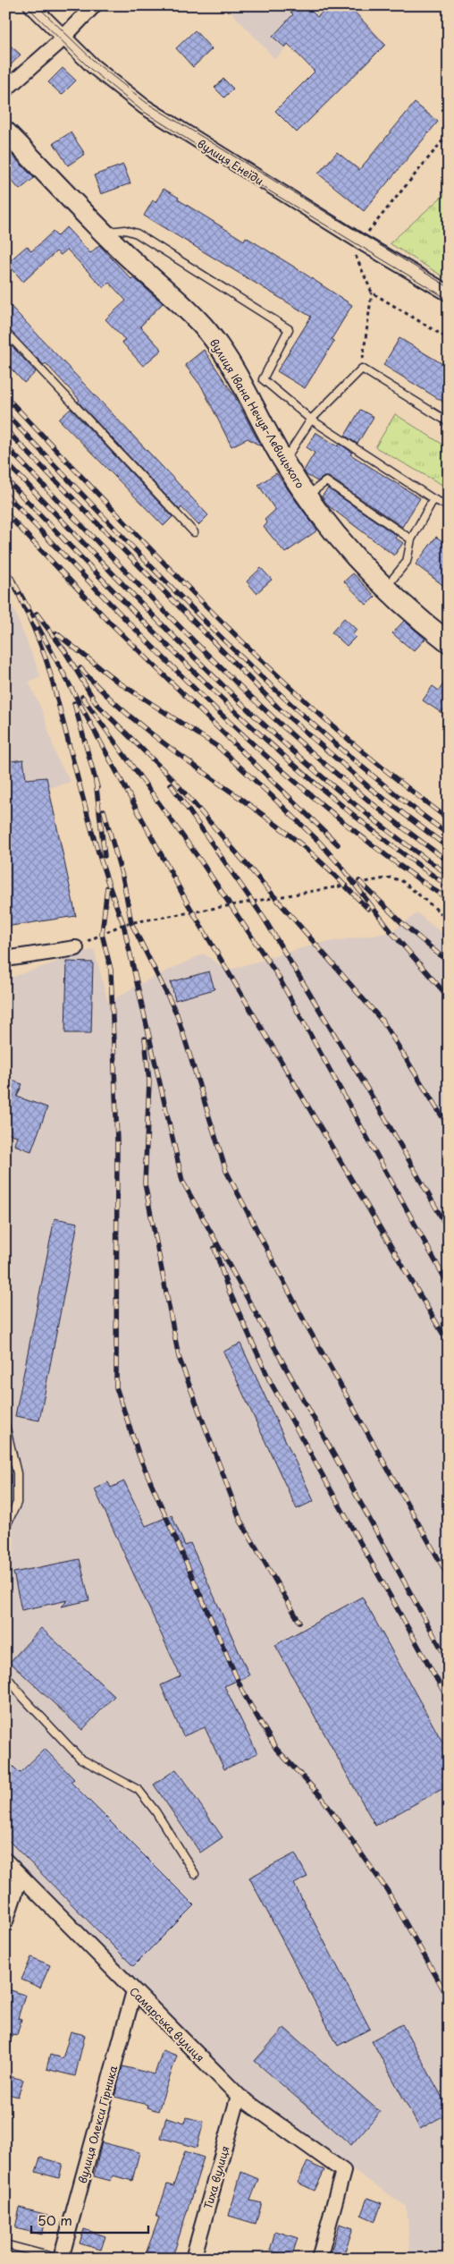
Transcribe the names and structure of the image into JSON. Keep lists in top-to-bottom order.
{
  "streets": {
    "street": [
      "вулиця Енеїди",
      "вулиця Івана Нечуя-Левицького",
      "Самарська вулиця",
      "вулиця Олекси Гірника",
      "Тиха вулиця"
    ]
  },
  "crossings": [
    ["Самарська вулиця", "вулиця Олекси Гірника"],
    ["Самарська вулиця", "Тиха вулиця"]
  ],
  "scale_bar": "50 m"
}
